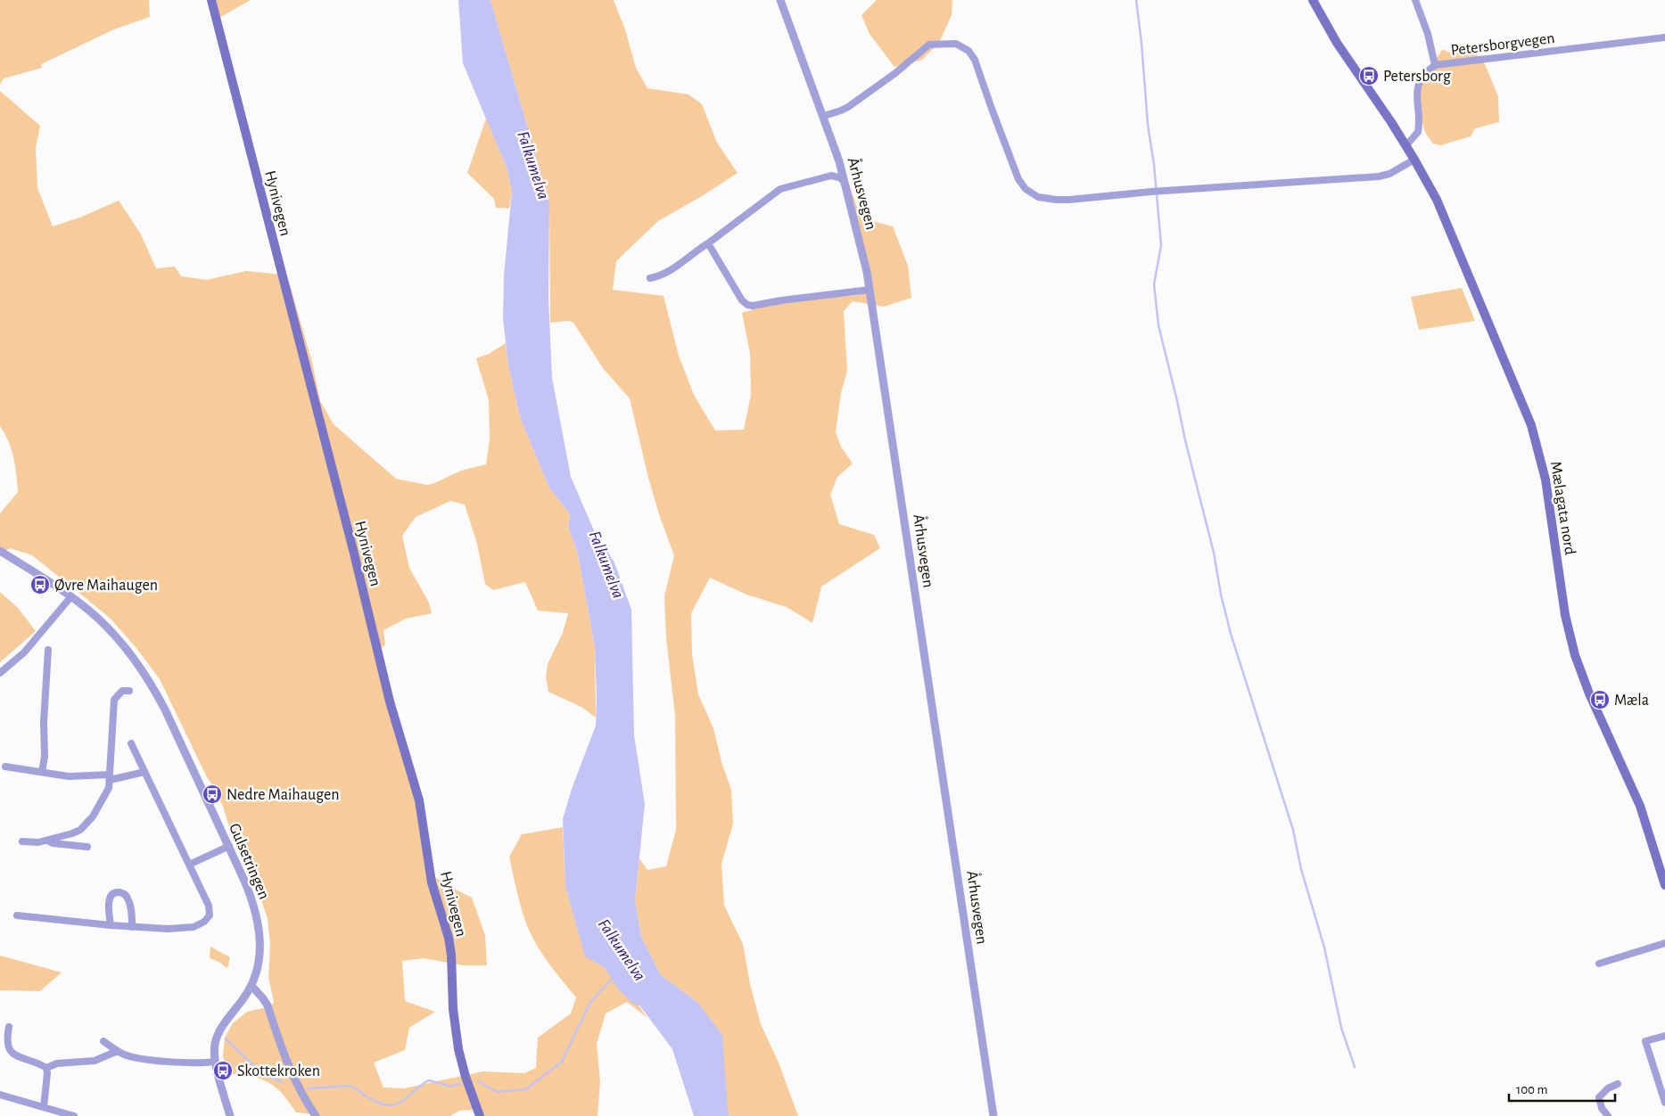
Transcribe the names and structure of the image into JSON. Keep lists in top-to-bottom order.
{
  "streets": {
    "main road": ["Hynivegen", "Mælagata nord"],
    "street": ["Petersborgvegen", "Århusvegen", "Gulsetringen"]
  },
  "crossings": [
    ["Petersborgvegen", "Mælagata nord"]
  ],
  "water": ["Falkumelva"],
  "places": {
    "bus stop": [
      "Petersborg",
      "Øvre Maihaugen",
      "Mæla",
      "Nedre Maihaugen",
      "Skottekroken"
    ]
  },
  "scale_bar": "100 m"
}
